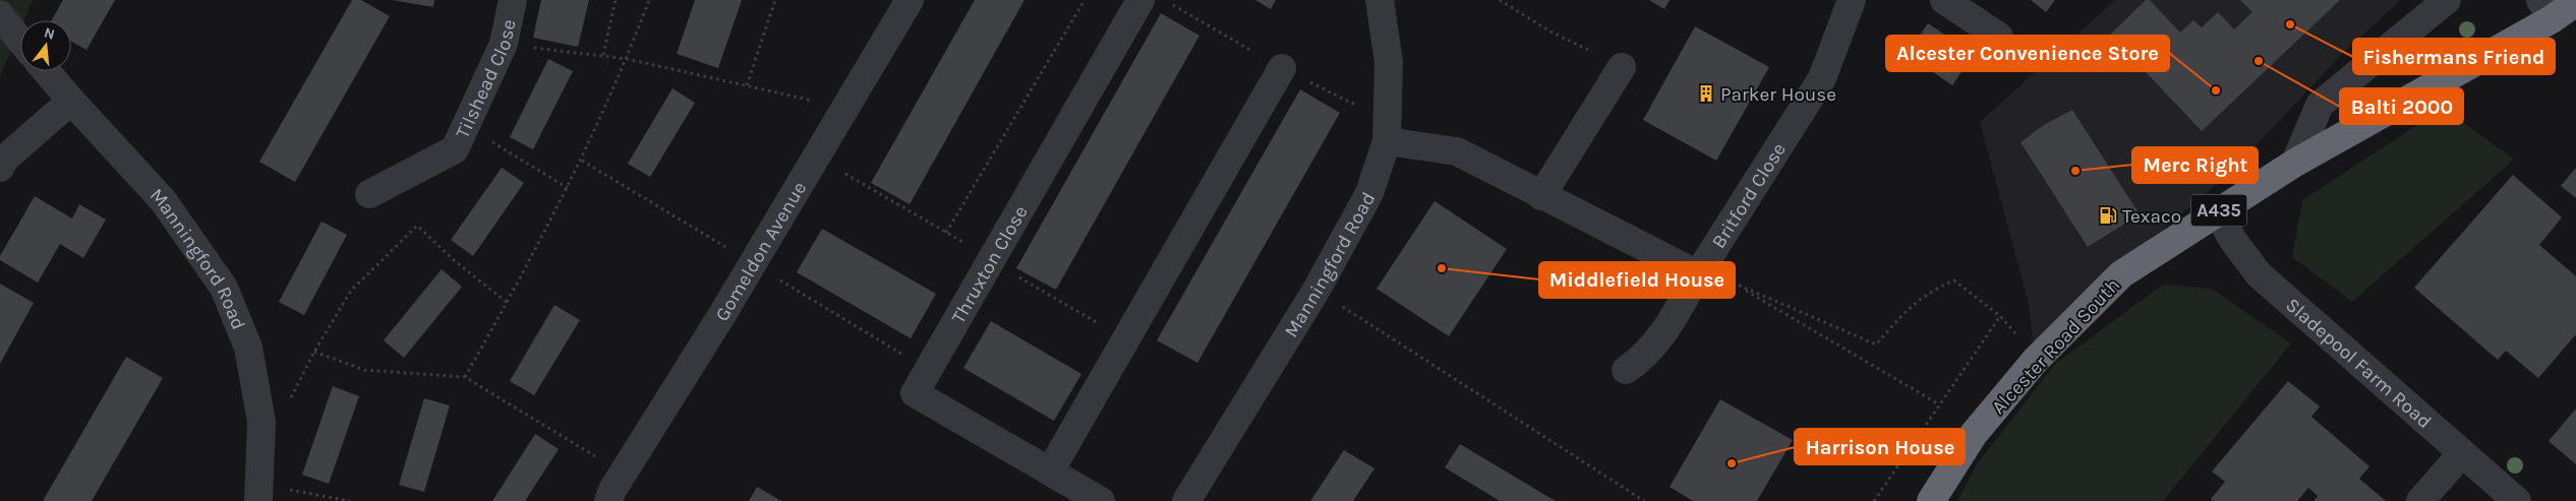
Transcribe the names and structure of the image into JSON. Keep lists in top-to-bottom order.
{
  "streets": {
    "highway": ["A435", "Alcester Road South"],
    "street": [
      "Tilshead Close",
      "Britford Close",
      "Gomeldon Avenue",
      "Manningford Road",
      "Thruxton Close",
      "Sladepool Farm Road"
    ]
  },
  "crossings": [
    ["Alcester Road South", "Sladepool Farm Road"]
  ],
  "places": {
    "other": [
      "Fishermans Friend",
      "Balti 2000",
      "Alcester Convenience Store",
      "Merc Right",
      "Middlefield House",
      "Harrison House"
    ],
    "building": ["Parker House"],
    "fuel station": ["Texaco"]
  },
  "north": "top"
}
